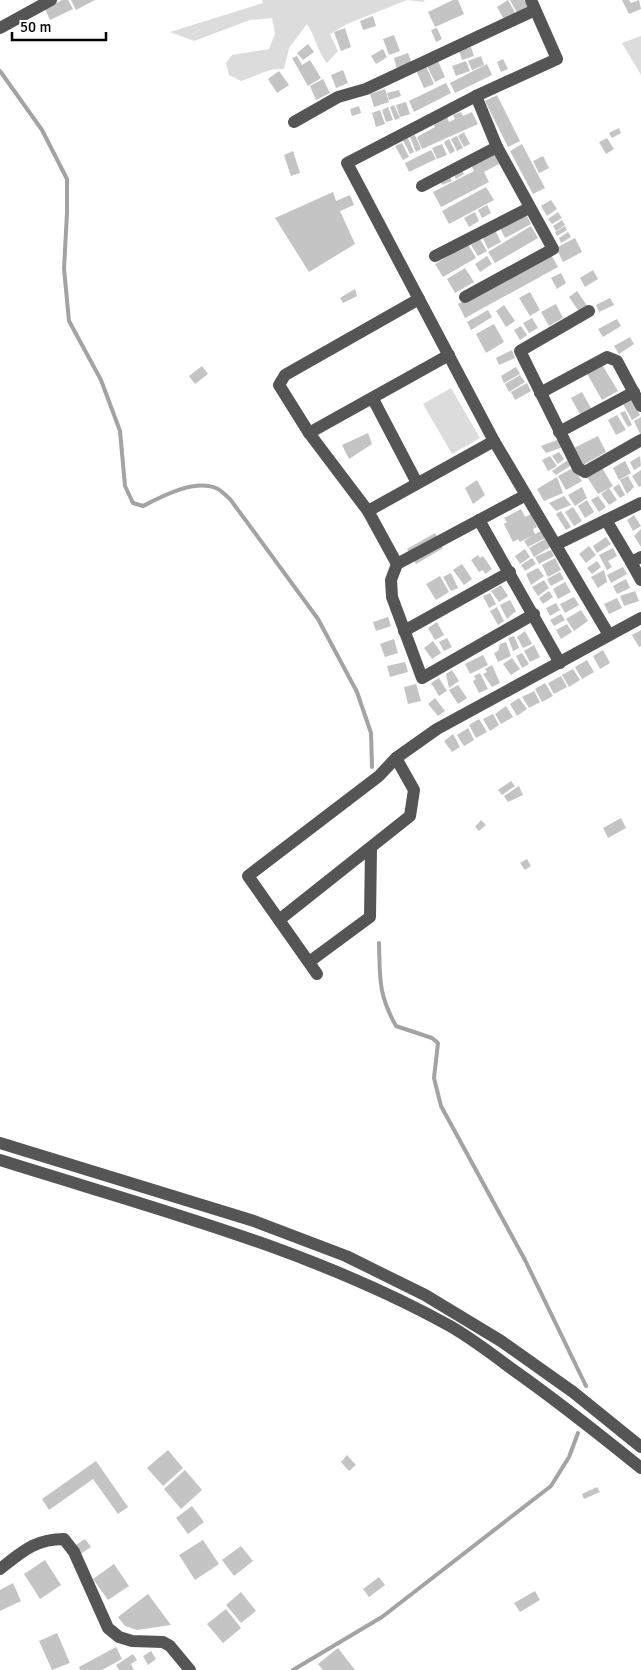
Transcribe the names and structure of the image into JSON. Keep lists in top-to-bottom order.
{
  "scale_bar": "50 m"
}
